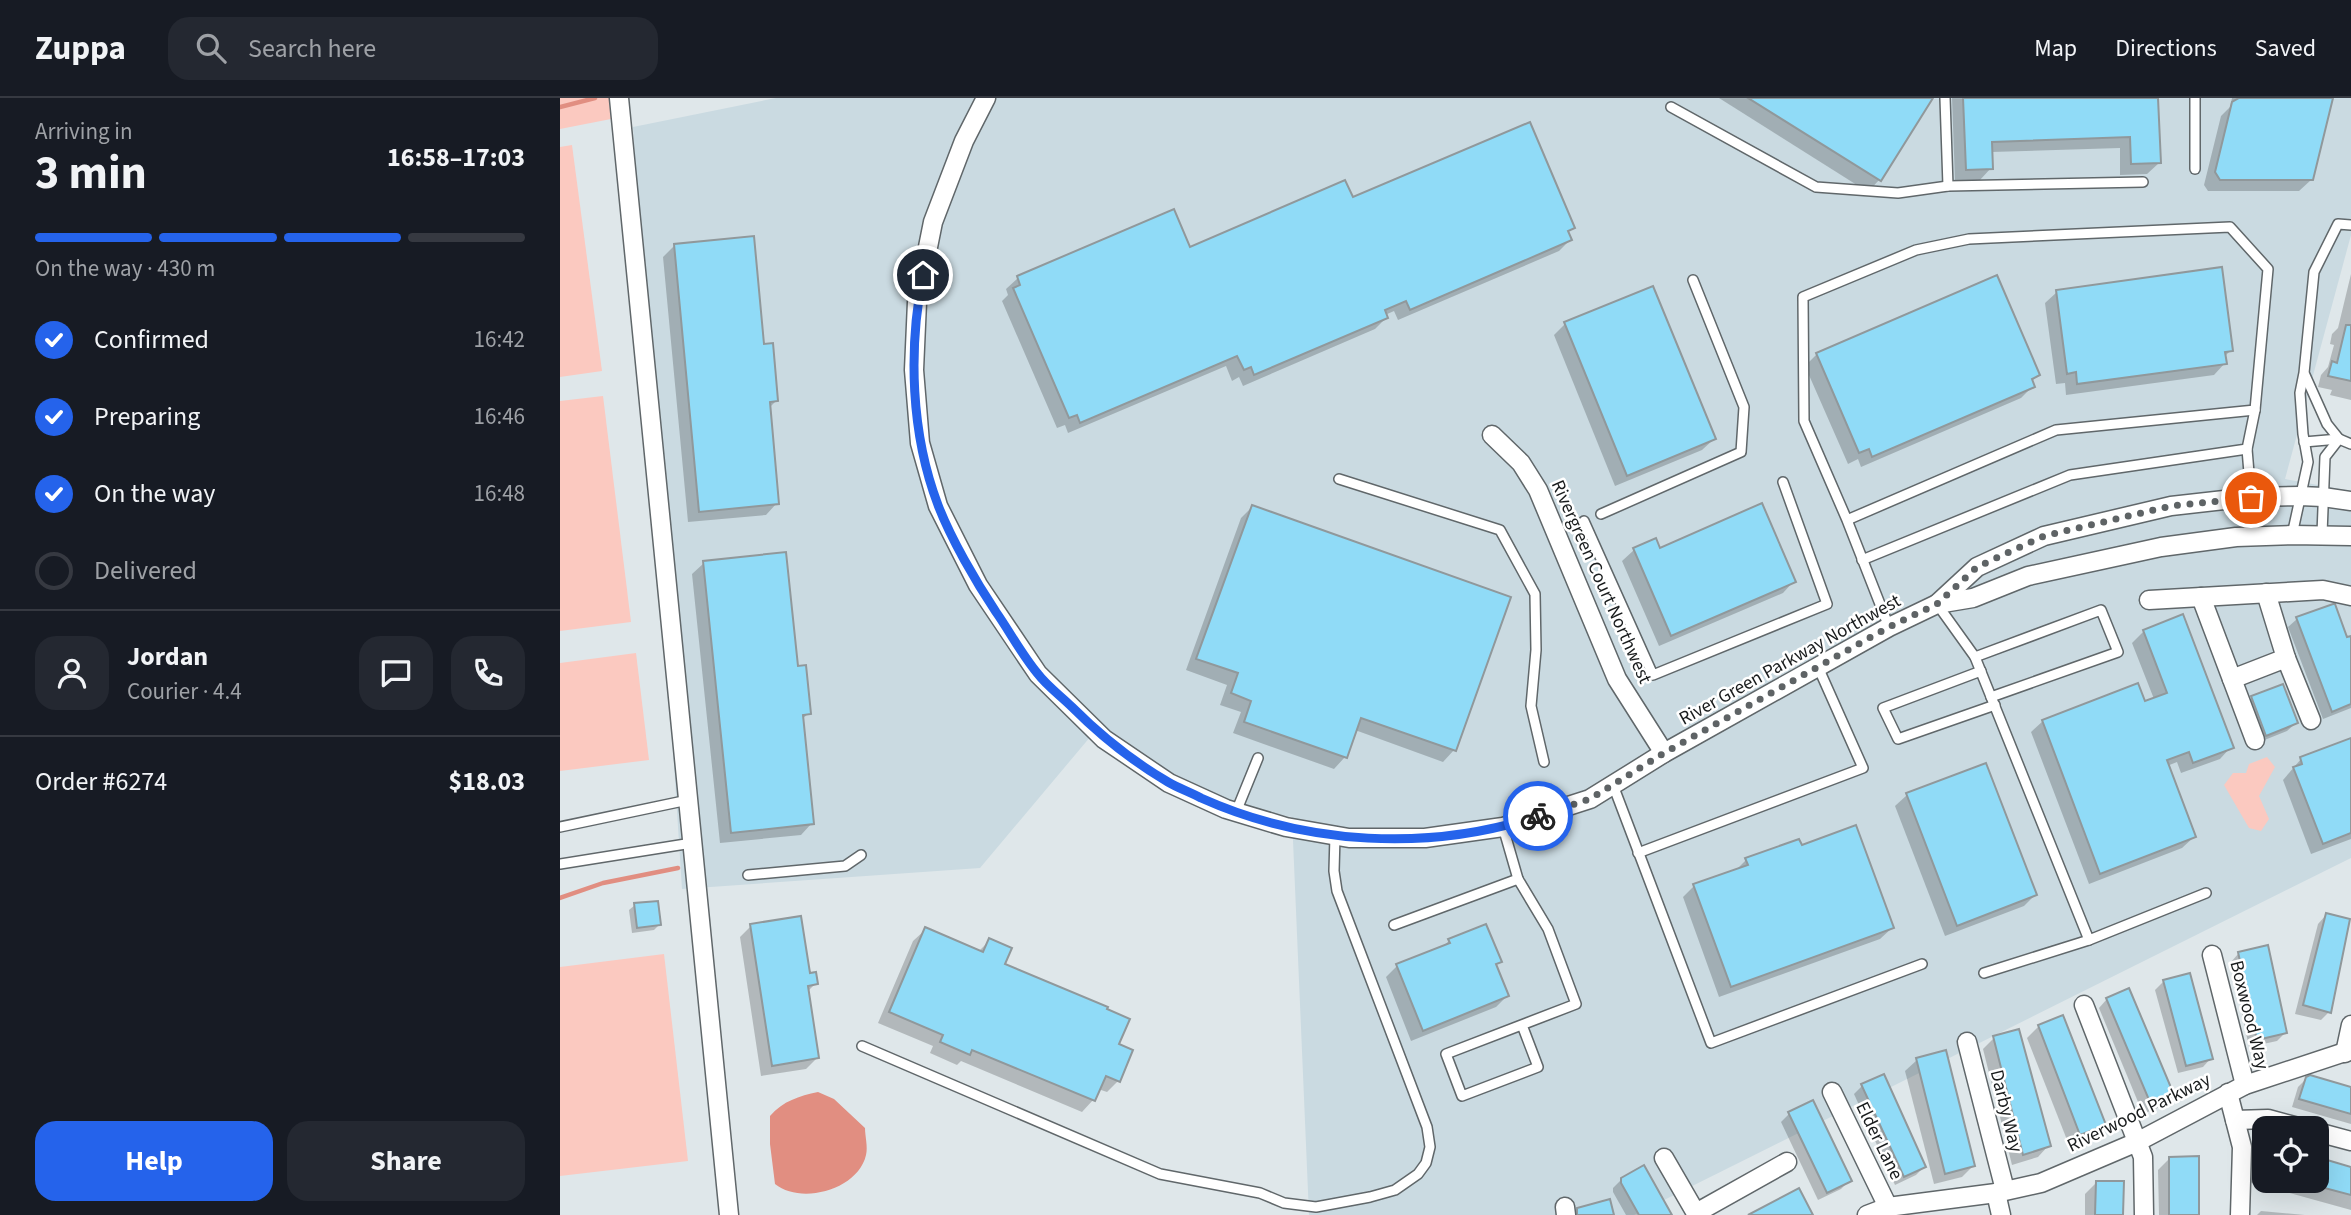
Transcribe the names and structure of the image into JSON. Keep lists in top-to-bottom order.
{
  "streets": {
    "street": [
      "Rivergreen Court Northwest",
      "River Green Parkway Northwest",
      "Boxwood Way",
      "Darby Way",
      "Riverwood Parkway",
      "Elder Lane"
    ]
  },
  "crossings": [
    ["Rivergreen Court Northwest", "River Green Parkway Northwest"],
    ["Boxwood Way", "Riverwood Parkway"],
    ["Darby Way", "Riverwood Parkway"],
    ["Riverwood Parkway", "Elder Lane"]
  ],
  "page": {
    "header": "Zuppa",
    "search": "Search here",
    "nav": ["Map", "Directions", "Saved"],
    "heading": ["3 min", "Arriving in", "16:58–17:03"],
    "panel": [
      "Jordan",
      "Courier · 4.4",
      "Order #6274",
      "$18.03"
    ],
    "bar": "On the way · 430 m",
    "list": [
      ["Confirmed", "16:42"],
      ["Preparing", "16:46"],
      ["On the way", "16:48"],
      "Delivered"
    ],
    "buttons": ["Help", "Share"]
  }
}
